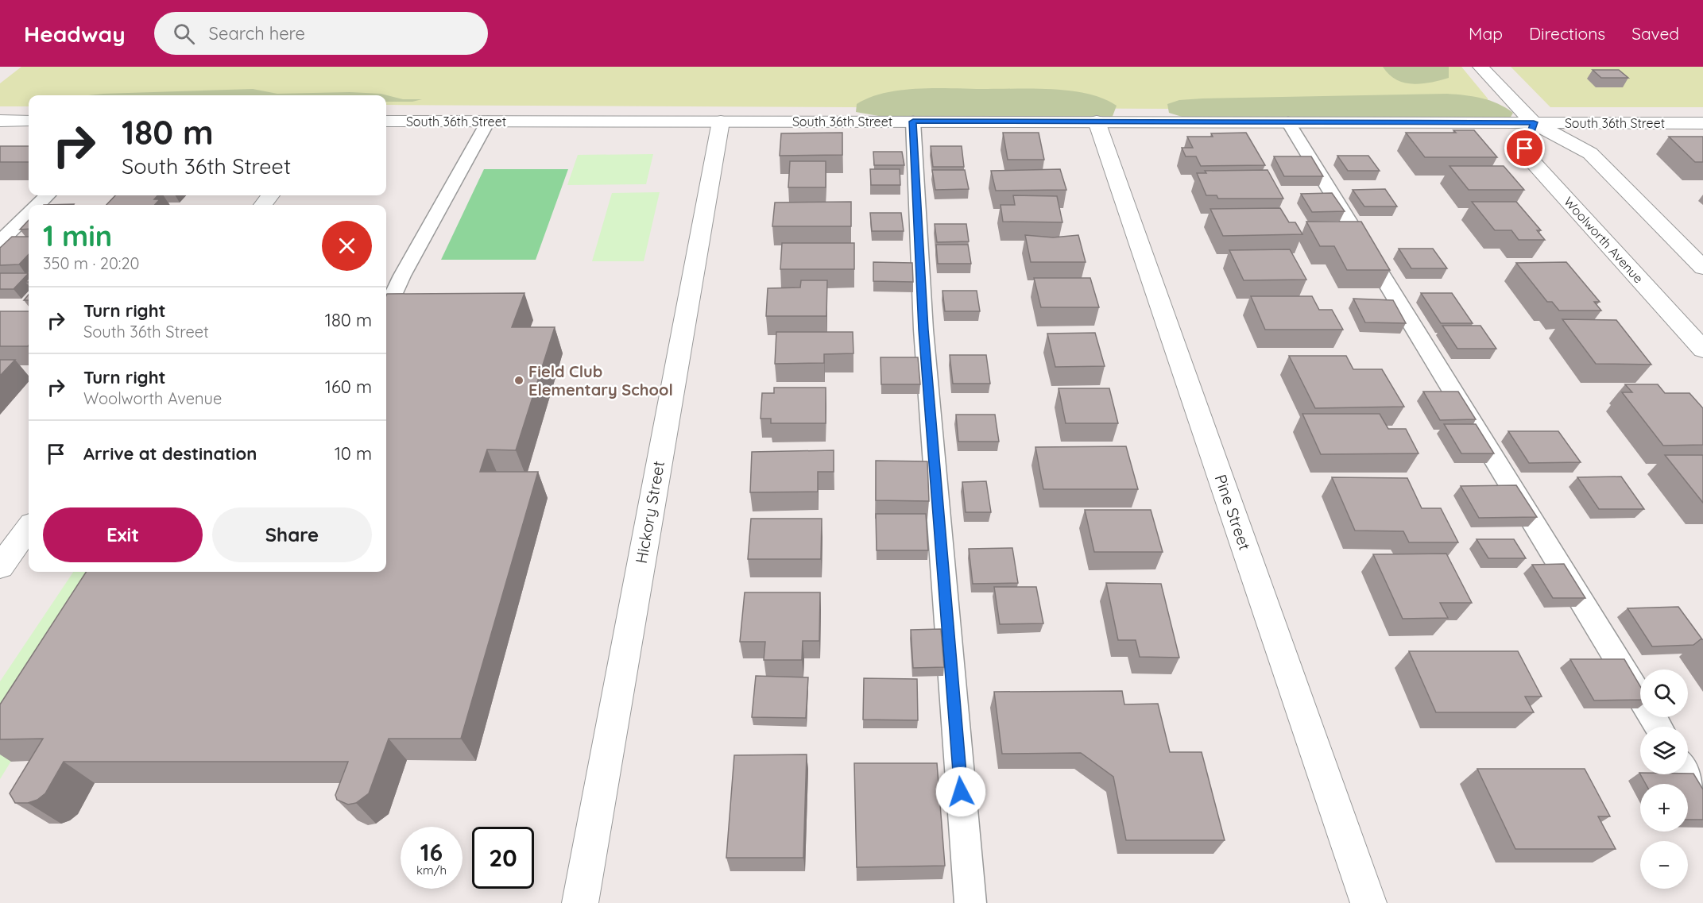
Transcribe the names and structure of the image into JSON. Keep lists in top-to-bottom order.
{
  "streets": {
    "street": [
      "South 36th Street",
      "Woolworth Avenue",
      "Hickory Street",
      "Pine Street"
    ]
  },
  "crossings": [
    ["South 36th Street", "Woolworth Avenue"],
    ["South 36th Street", "Hickory Street"],
    ["South 36th Street", "Pine Street"]
  ],
  "places": ["Field Club Elementary School"],
  "page": {
    "header": "Headway",
    "search": "Search here",
    "nav": ["Map", "Directions", "Saved"],
    "turn": ["180 m", "South 36th Street"],
    "heading": ["1 min", "350 m · 20:20"],
    "list": [
      {
        "name": "Turn right",
        "note": "South 36th Street",
        "value": "180 m"
      },
      {
        "name": "Turn right",
        "note": "Woolworth Avenue",
        "value": "160 m"
      },
      {
        "name": "Arrive at destination",
        "value": "10 m"
      }
    ],
    "buttons": ["Exit", "Share"],
    "map_buttons": ["+", "−"],
    "speed": "16 km/h",
    "limit": "20"
  }
}
